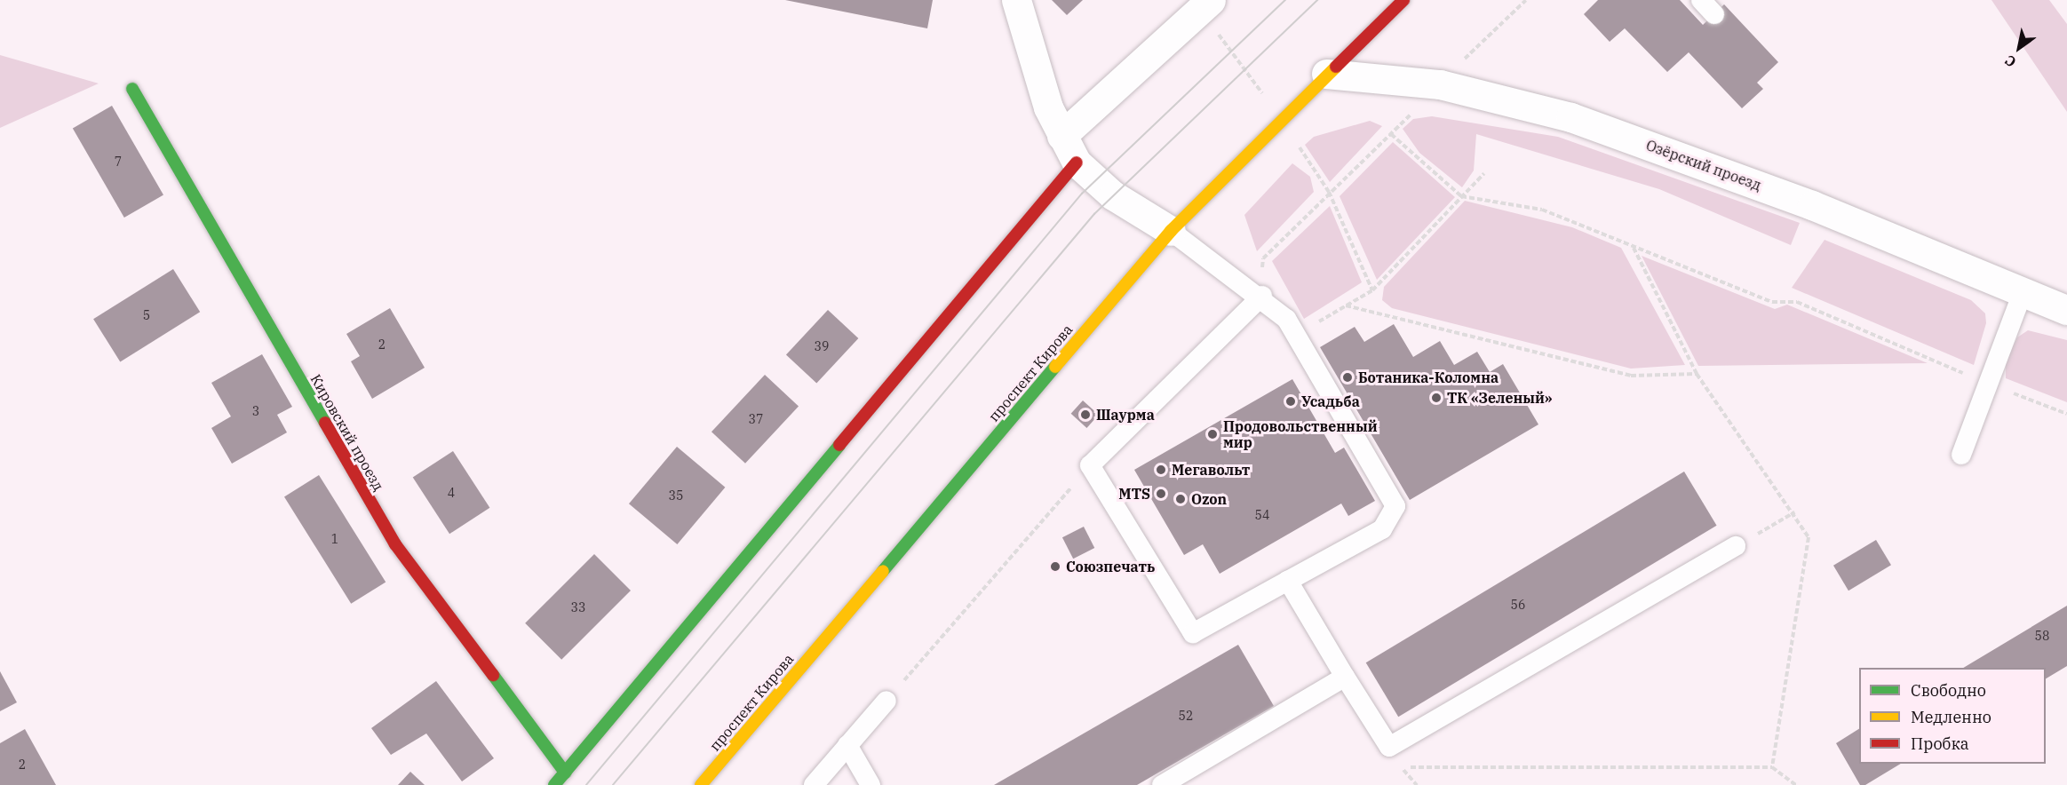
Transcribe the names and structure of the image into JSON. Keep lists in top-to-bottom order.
{
  "streets": {
    "street": ["Озёрский проезд", "проспект Кирова", "Кировский проезд"]
  },
  "crossings": [
    ["Озёрский проезд", "проспект Кирова"]
  ],
  "places": [
    "Ботаника-Коломна",
    "ТК «Зеленый»",
    "Усадьба",
    "Шаурма",
    "Продовольственный мир",
    "Мегавольт",
    "MTS",
    "Ozon",
    "Союзпечать"
  ],
  "house_numbers": [
    "7",
    "5",
    "2",
    "39",
    "3",
    "37",
    "4",
    "35",
    "54",
    "1",
    "56",
    "33",
    "58",
    "52",
    "2"
  ],
  "legend": ["Свободно", "Медленно", "Пробка"],
  "north": "bottom left"
}
